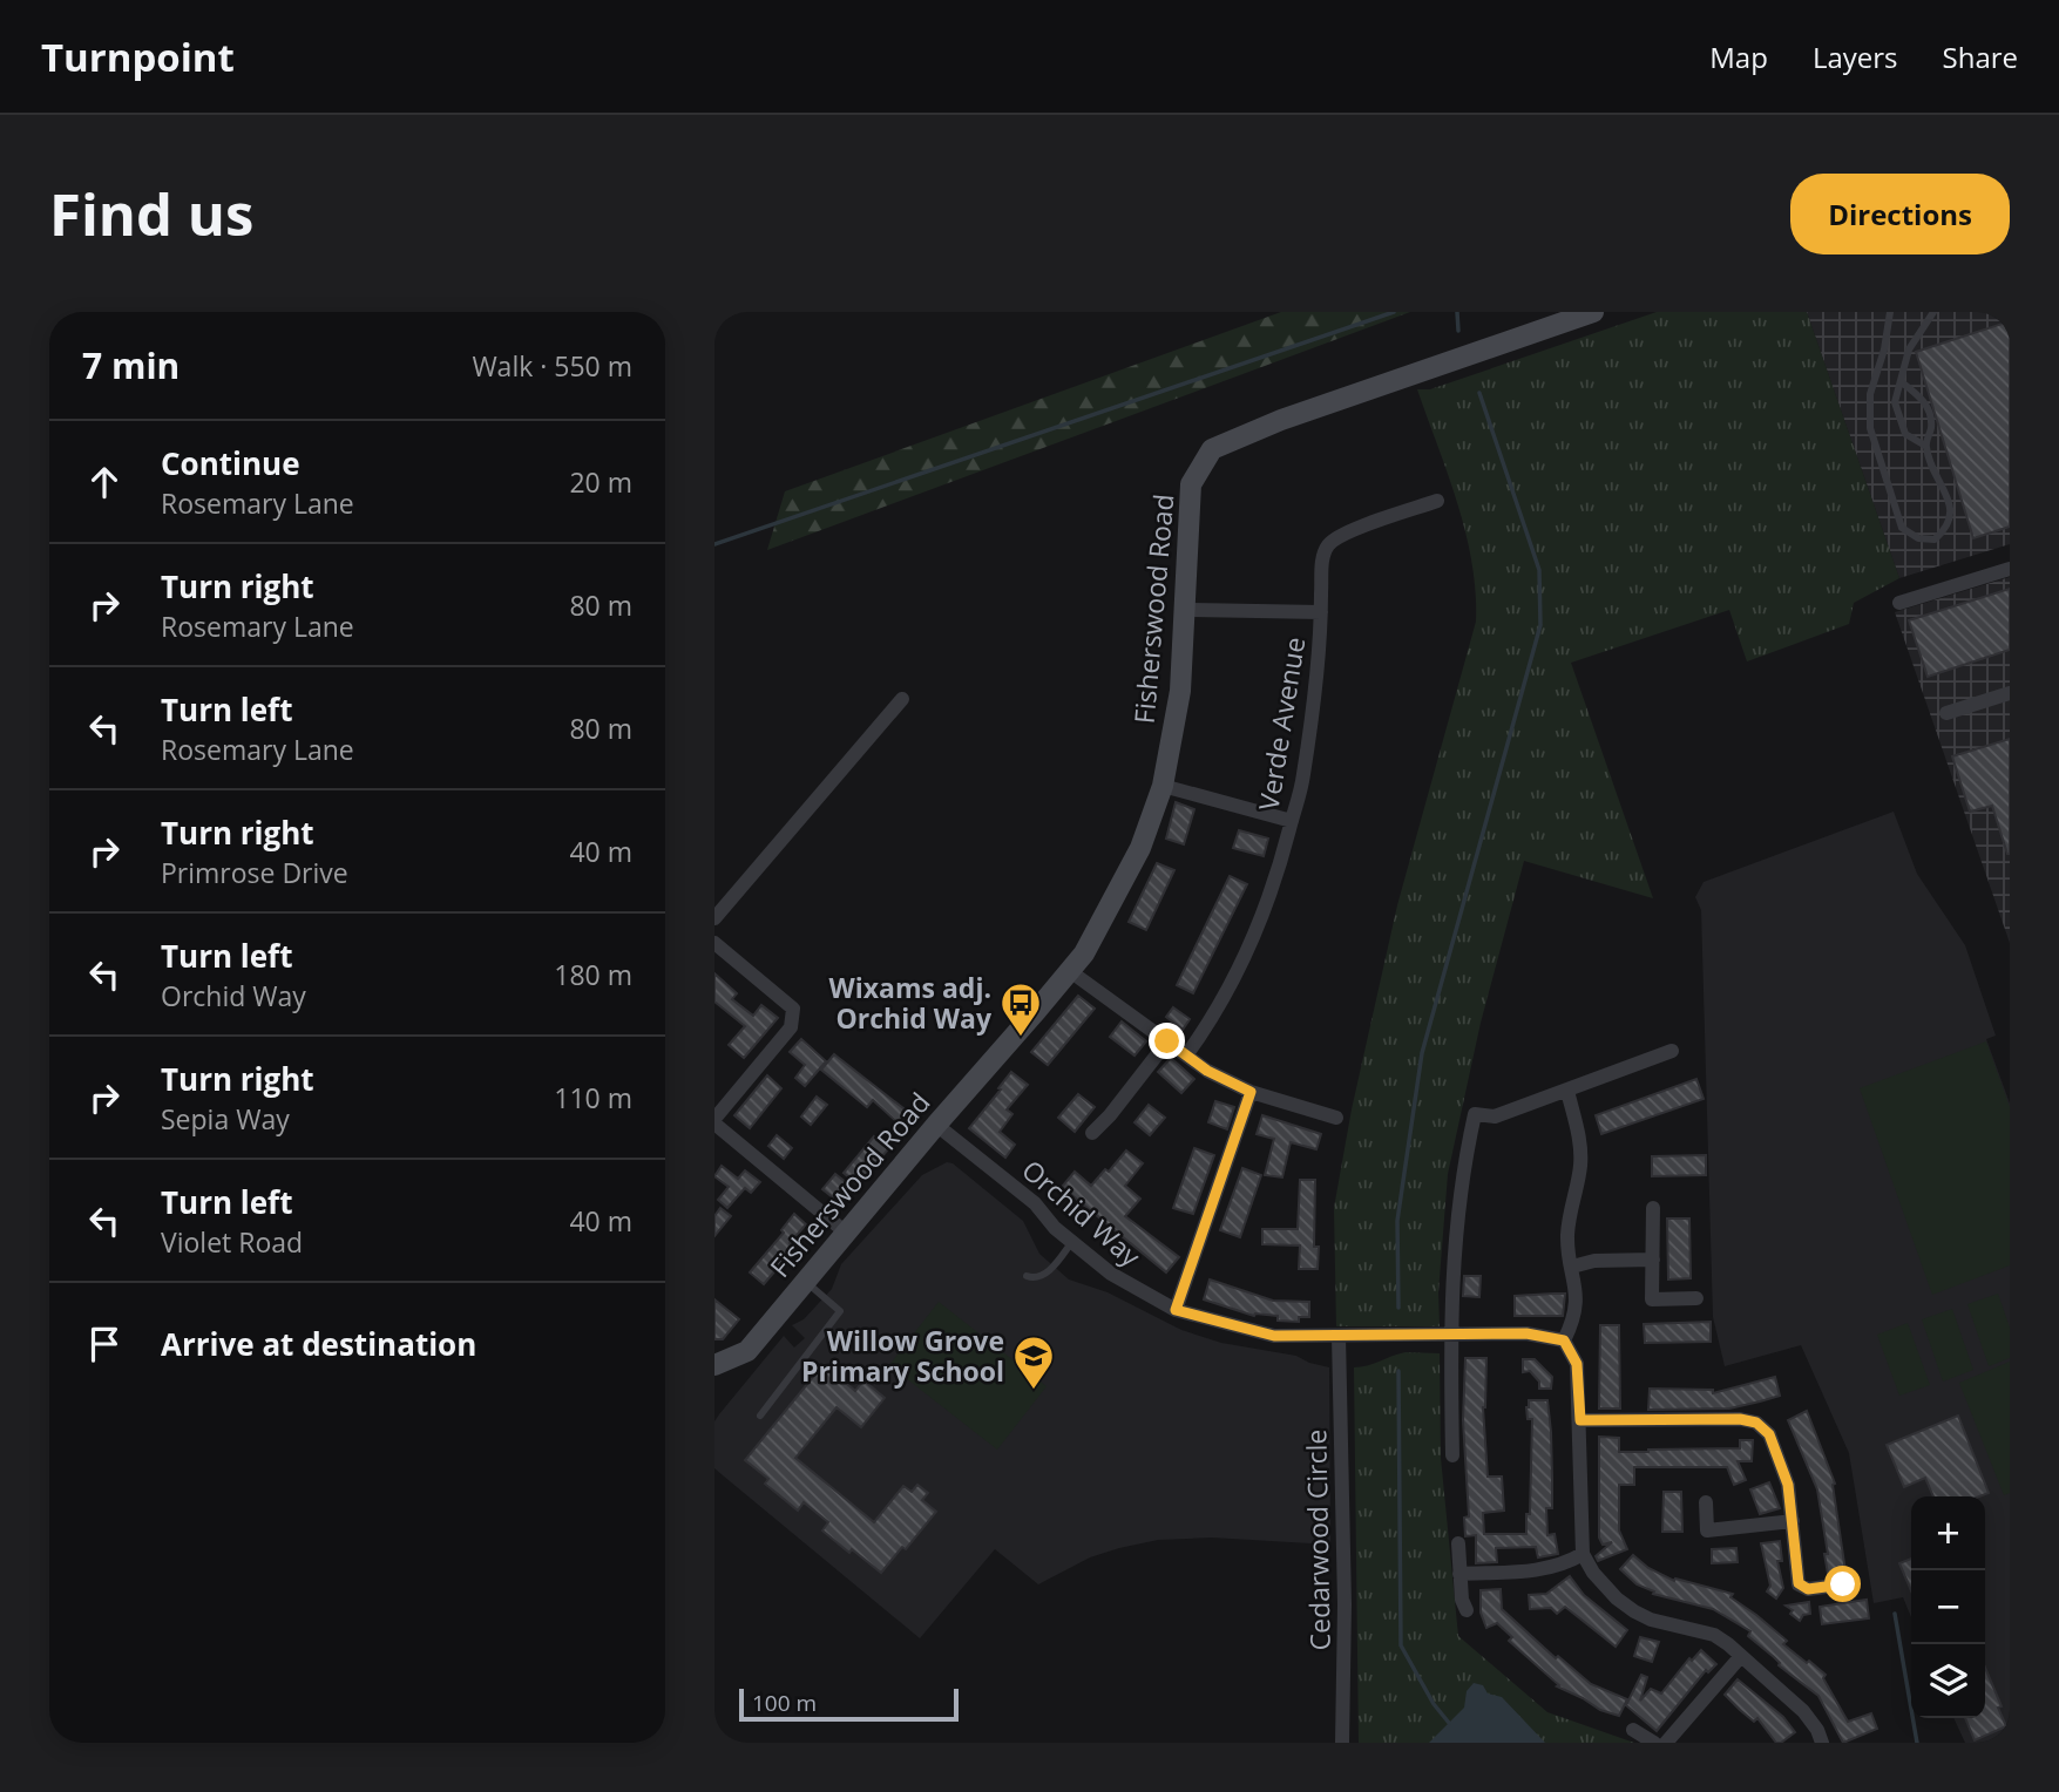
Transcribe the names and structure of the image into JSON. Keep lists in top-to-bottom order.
{
  "streets": {
    "street": [
      "Fisherswood Road",
      "Verde Avenue",
      "Orchid Way",
      "Cedarwood Circle"
    ]
  },
  "crossings": [
    ["Fisherswood Road", "Orchid Way"],
    ["Orchid Way", "Cedarwood Circle"]
  ],
  "places": {
    "bus stop": ["Wixams adj. Orchid Way"],
    "school or university": ["Willow Grove Primary School"]
  },
  "scale_bar": "100 m",
  "page": {
    "header": "Turnpoint",
    "nav": ["Map", "Layers", "Share"],
    "buttons": "Directions",
    "title": "Find us",
    "heading": ["7 min", "Walk · 550 m"],
    "list": [
      ["Continue", "Rosemary Lane", "20 m"],
      ["Turn right", "Rosemary Lane", "80 m"],
      ["Turn left", "Rosemary Lane", "80 m"],
      ["Turn right", "Primrose Drive", "40 m"],
      ["Turn left", "Orchid Way", "180 m"],
      ["Turn right", "Sepia Way", "110 m"],
      ["Turn left", "Violet Road", "40 m"],
      "Arrive at destination"
    ],
    "map_buttons": ["+", "−"],
    "scale": "100 m"
  }
}
